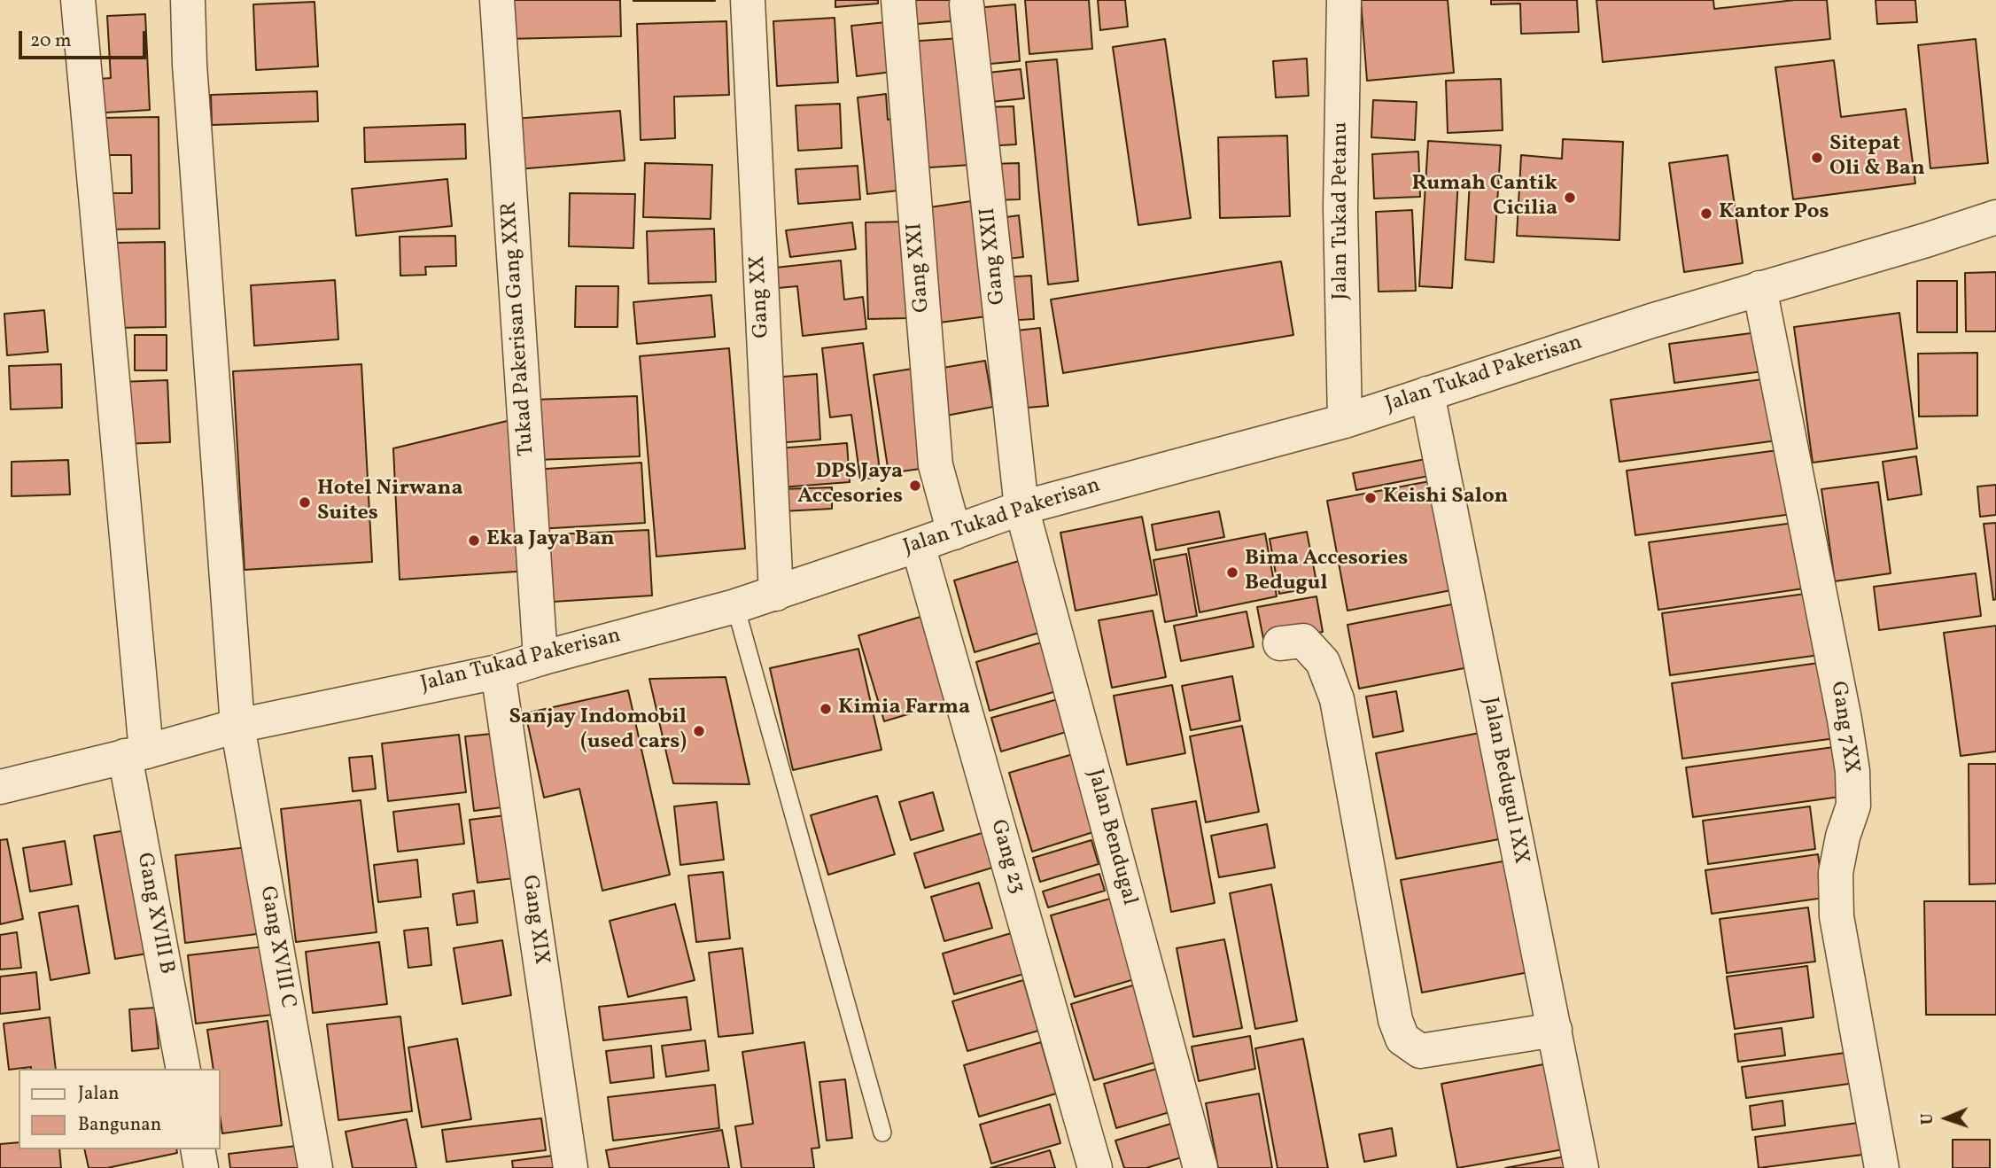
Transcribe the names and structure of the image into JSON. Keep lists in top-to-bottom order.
{
  "streets": {
    "street": [
      "Jalan Tukad Petanu",
      "Gang XXII",
      "Gang XXI",
      "Gang XX",
      "Tukad Pakerisan Gang XXR",
      "Jalan Tukad Pakerisan",
      "Gang 7XX",
      "Jalan Bedugul 1XX",
      "Jalan Bendugal",
      "Gang 23",
      "Gang XVIII B",
      "Gang XIX",
      "Gang XVIII C"
    ]
  },
  "crossings": [
    ["Jalan Tukad Petanu", "Jalan Tukad Pakerisan"],
    ["Gang XXII", "Jalan Tukad Pakerisan"],
    ["Gang XXII", "Jalan Bendugal"],
    ["Gang XXI", "Jalan Tukad Pakerisan"],
    ["Gang XX", "Jalan Tukad Pakerisan"],
    ["Tukad Pakerisan Gang XXR", "Jalan Tukad Pakerisan"],
    ["Jalan Tukad Pakerisan", "Gang 7XX"],
    ["Jalan Tukad Pakerisan", "Jalan Bedugul 1XX"],
    ["Jalan Tukad Pakerisan", "Jalan Bendugal"],
    ["Jalan Tukad Pakerisan", "Gang 23"],
    ["Jalan Tukad Pakerisan", "Gang XVIII B"],
    ["Jalan Tukad Pakerisan", "Gang XIX"],
    ["Jalan Tukad Pakerisan", "Gang XVIII C"]
  ],
  "places": [
    "Sitepat Oli & Ban",
    "Rumah Cantik Cicilia",
    "Kantor Pos",
    "DPS Jaya Accesories",
    "Keishi Salon",
    "Hotel Nirwana Suites",
    "Eka Jaya Ban",
    "Bima Accesories Bedugul",
    "Kimia Farma",
    "Sanjay Indomobil (used cars)"
  ],
  "legend": ["Jalan", "Bangunan"],
  "scale_bar": "20 m",
  "north": "left"
}
